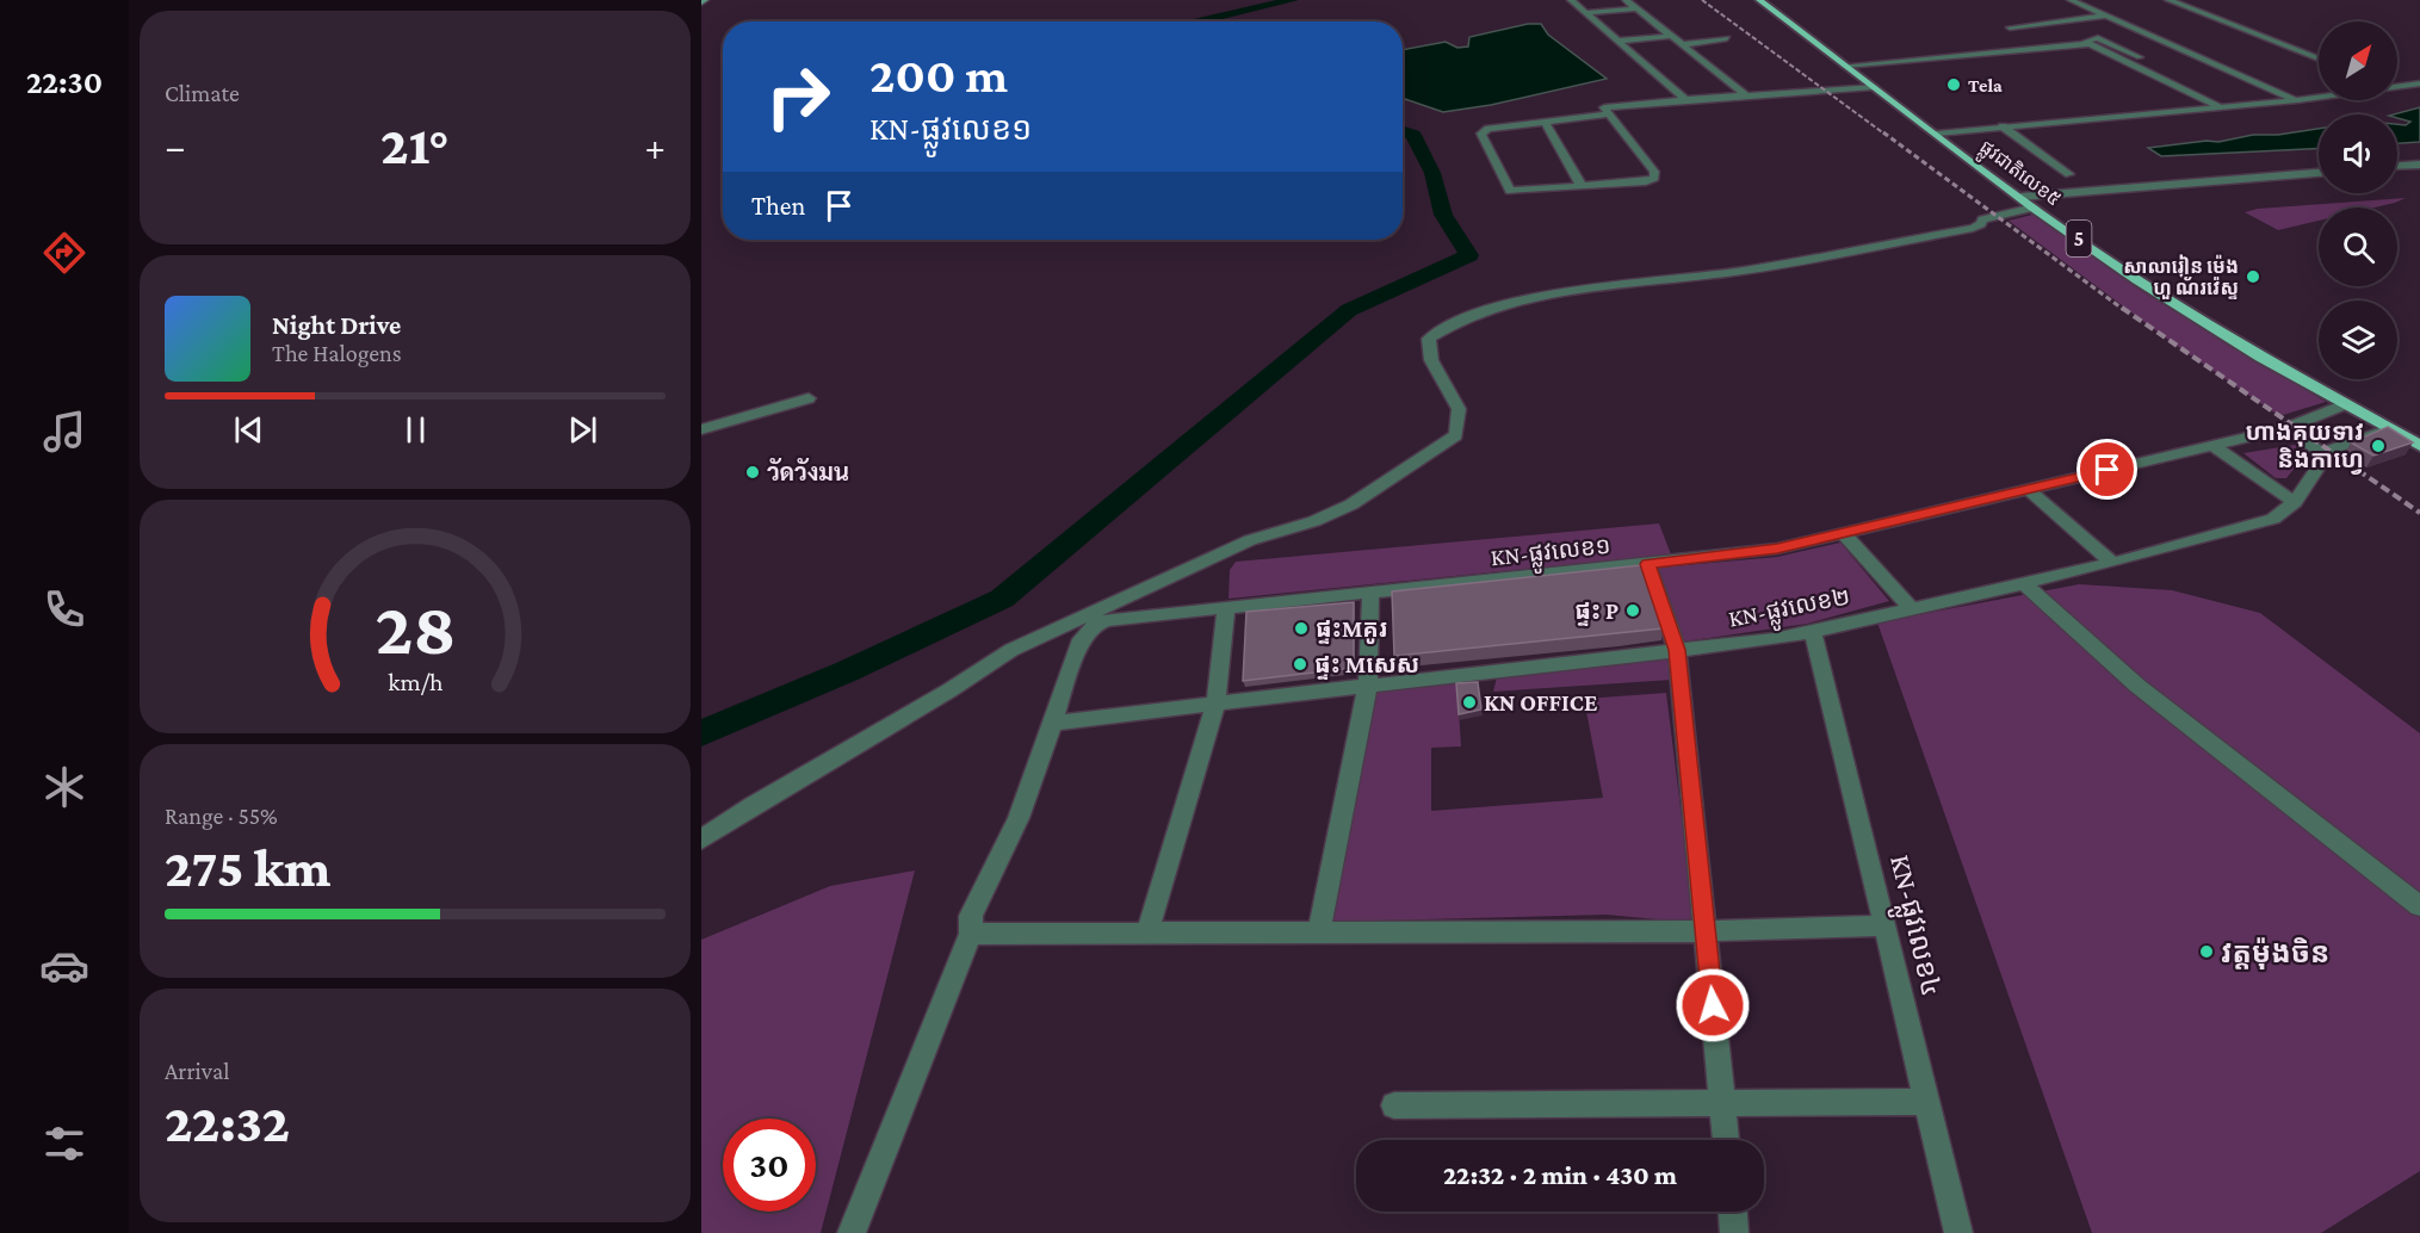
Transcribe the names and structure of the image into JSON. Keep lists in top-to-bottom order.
{
  "streets": {
    "highway": ["ផ្លូវជាតិលេខ៥", "5"],
    "street": ["KN-ផ្លូវលេខ១", "KN-ផ្លូវលេខ២", "KN-ផ្លូវលេខ៤"]
  },
  "crossings": [
    ["ផ្លូវជាតិលេខ៥", "KN-ផ្លូវលេខ១"],
    ["KN-ផ្លូវលេខ១", "KN-ផ្លូវលេខ២"],
    ["KN-ផ្លូវលេខ២", "KN-ផ្លូវលេខ៤"]
  ],
  "places": [
    "Tela",
    "សាលារៀន ម៉េង ហួ ណ័រវ៉េស្ទ",
    "ហាងគុយទាវ និងកាហ្វេ",
    "วัดวังมน",
    "ផ្ទះ P",
    "ផ្ទះMគូរ",
    "ផ្ទះ Mសេស",
    "KN OFFICE",
    "វត្តម៉ុងចិន"
  ],
  "north": "top right",
  "page": {
    "tabs": "22:30",
    "tile": [
      "Climate",
      ["Range · 55%", "275 km"],
      ["Arrival", "22:32"]
    ],
    "turn": ["200 m", "KN-ផ្លូវលេខ១"],
    "heat": ["−", "21°", "+"],
    "then": "Then",
    "song": ["Night Drive", "The Halogens"],
    "limit": "30",
    "trip": "22:32 · 2 min · 430 m",
    "gauge": ["28", "km/h"]
  }
}
